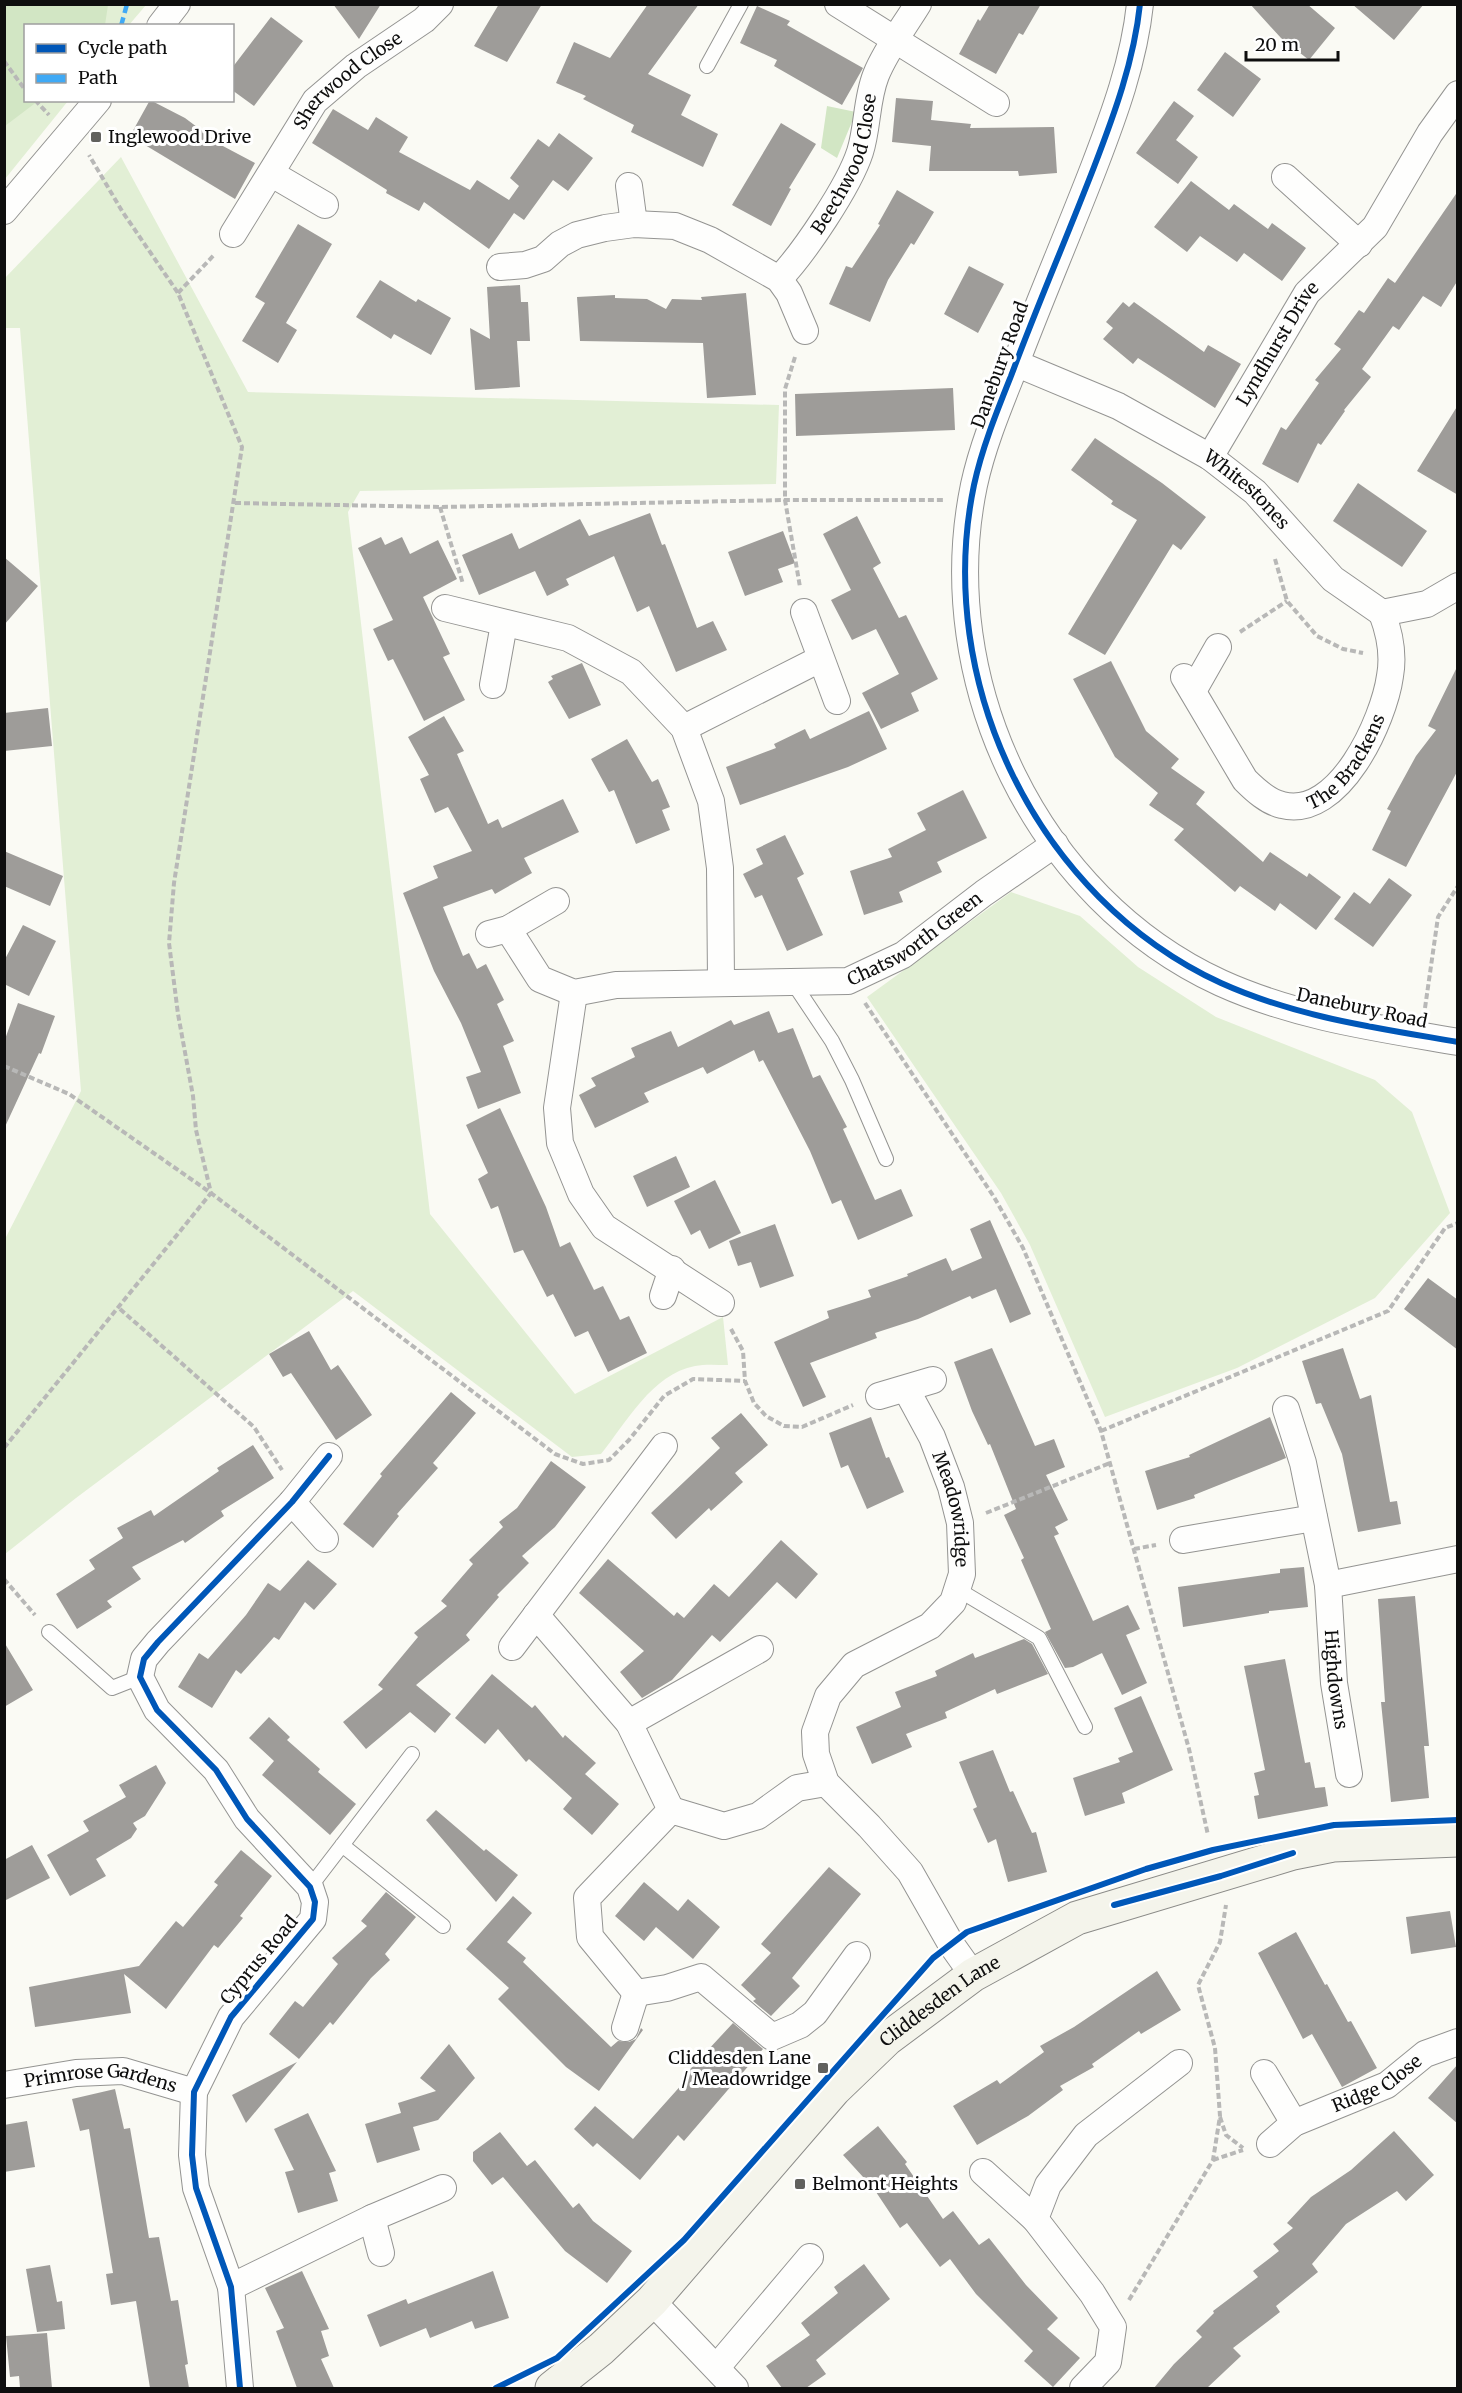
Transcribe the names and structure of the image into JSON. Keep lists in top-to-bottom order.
{
  "streets": {
    "street": [
      "Sherwood Close",
      "Beechwood Close",
      "Lyndhurst Drive",
      "Danebury Road",
      "Whitestones",
      "The Brackens",
      "Chatsworth Green",
      "Meadowridge",
      "Highdowns",
      "Cyprus Road",
      "Cliddesden Lane",
      "Ridge Close",
      "Primrose Gardens"
    ]
  },
  "crossings": [
    ["Lyndhurst Drive", "Whitestones"],
    ["Danebury Road", "Whitestones"],
    ["Danebury Road", "Chatsworth Green"],
    ["Whitestones", "The Brackens"],
    ["Meadowridge", "Cliddesden Lane"],
    ["Cyprus Road", "Primrose Gardens"]
  ],
  "places": {
    "transit": ["Inglewood Drive", "Cliddesden Lane / Meadowridge", "Belmont Heights"]
  },
  "legend": ["Cycle path", "Path"],
  "scale_bar": "20 m"
}
